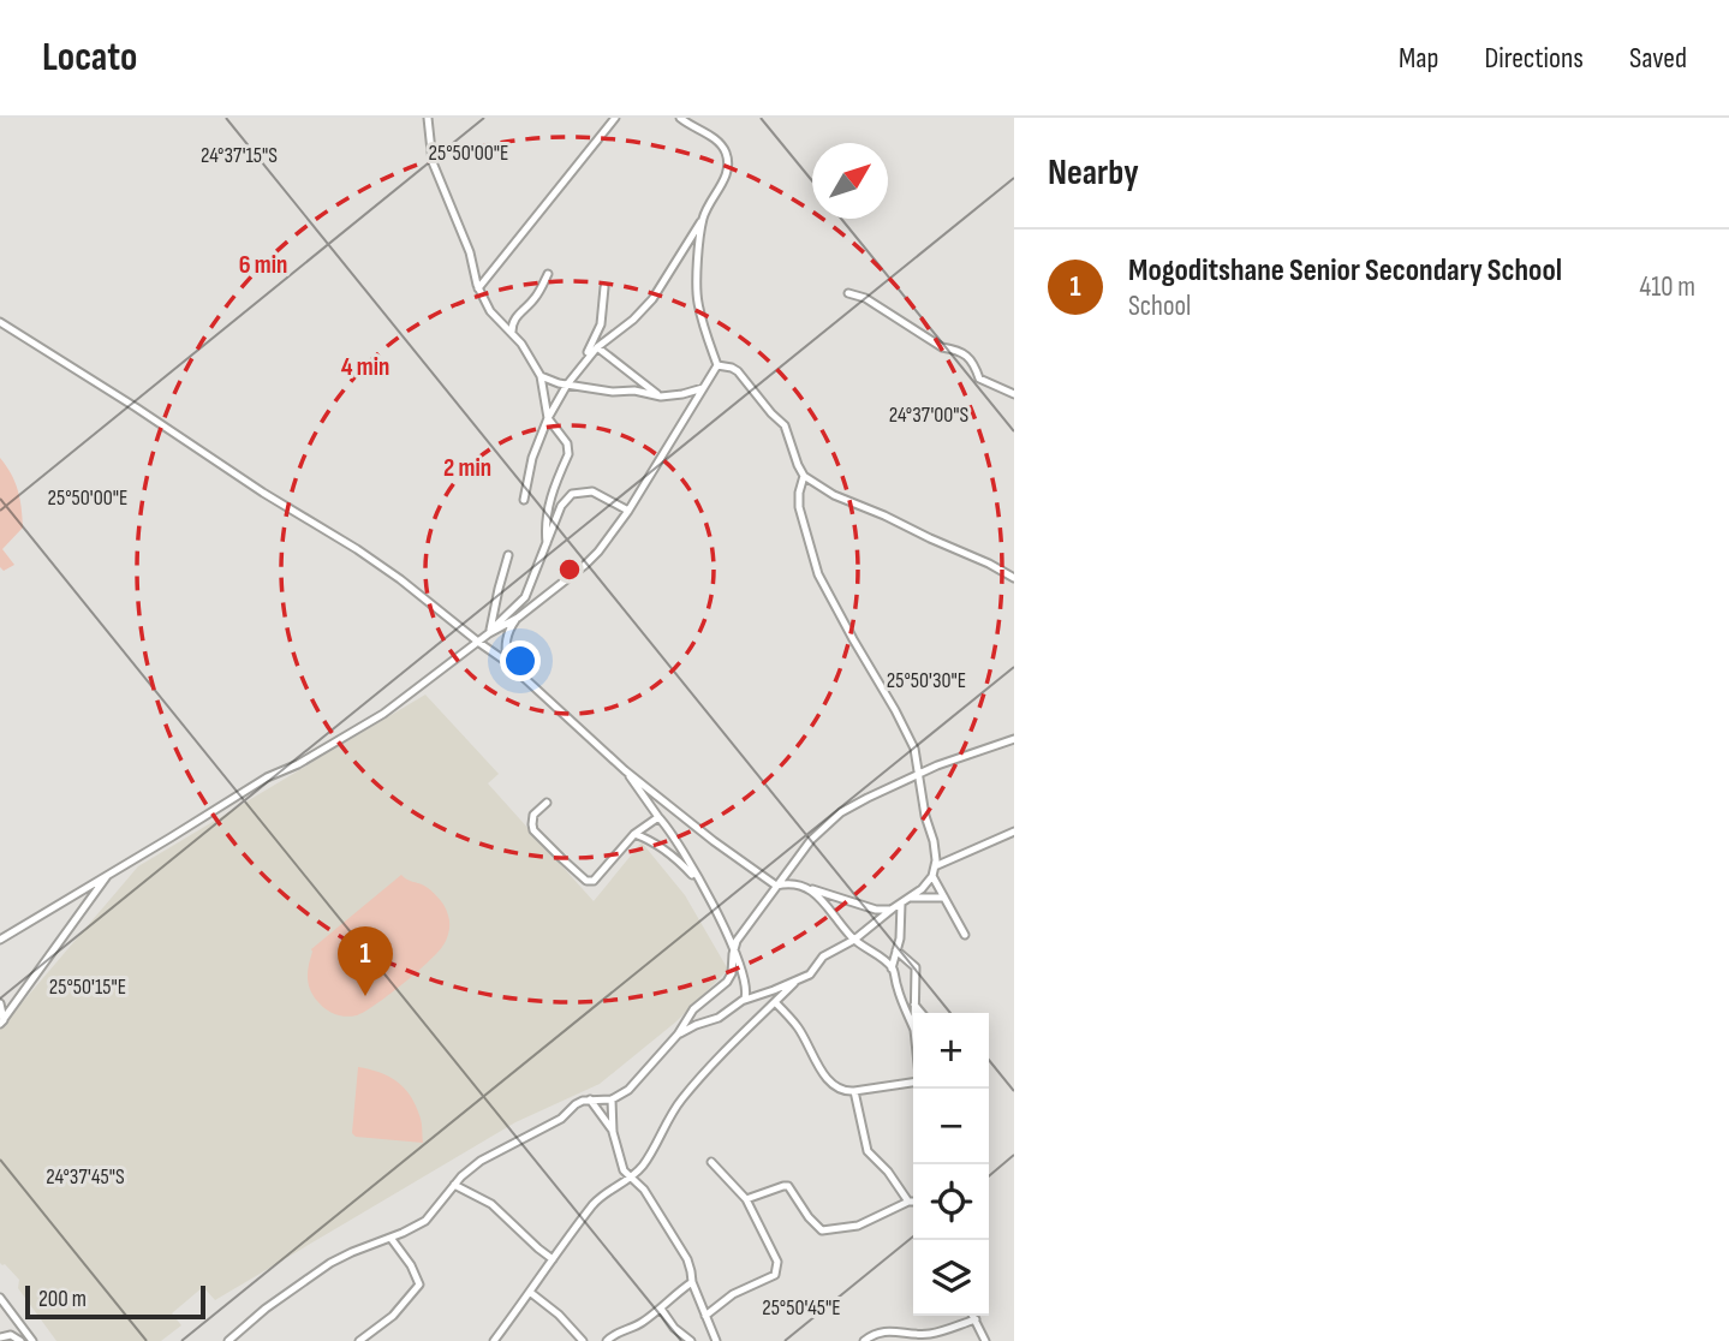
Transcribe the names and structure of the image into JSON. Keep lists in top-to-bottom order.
{
  "scale_bar": "200 m",
  "north": "top right",
  "page": {
    "header": "Locato",
    "nav": ["Map", "Directions", "Saved"],
    "heading": "Nearby",
    "list": [
      {
        "mark": "1",
        "name": "Mogoditshane Senior Secondary School",
        "note": "School",
        "value": "410 m"
      }
    ],
    "pins": "1",
    "map_buttons": ["+", "−"],
    "scale": "200 m"
  },
  "coordinates": [
    "25°50'00\"E",
    "24°37'15\"S",
    "24°37'00\"S",
    "25°50'30\"E",
    "25°50'15\"E",
    "24°37'45\"S",
    "25°50'45\"E"
  ],
  "rings": ["6 min", "4 min", "2 min"]
}
